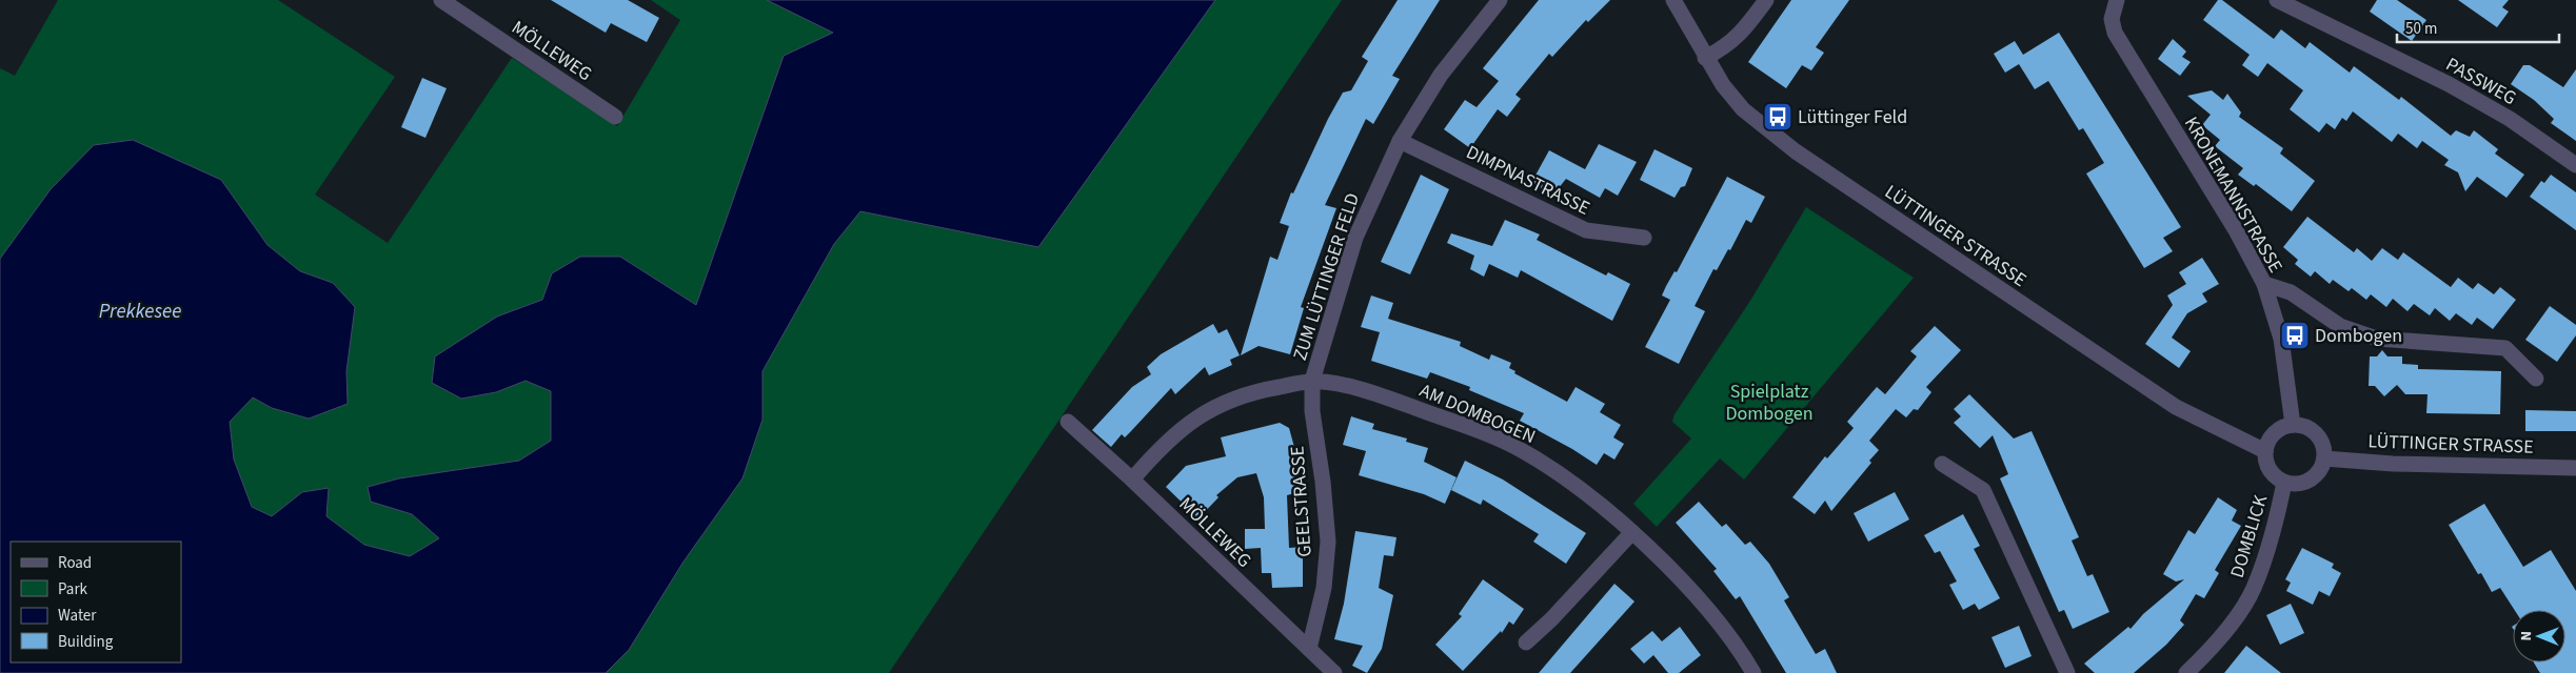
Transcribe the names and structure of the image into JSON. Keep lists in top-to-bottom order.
{
  "streets": {
    "street": [
      "MÖLLEWEG",
      "PASSWEG",
      "DIMPNASTRASSE",
      "KRONEMANNSTRASSE",
      "LÜTTINGER STRASSE",
      "ZUM LÜTTINGER FELD",
      "AM DOMBOGEN",
      "GEELSTRASSE",
      "DOMBLICK"
    ]
  },
  "crossings": [
    ["MÖLLEWEG", "AM DOMBOGEN"],
    ["MÖLLEWEG", "GEELSTRASSE"],
    ["DIMPNASTRASSE", "ZUM LÜTTINGER FELD"],
    ["KRONEMANNSTRASSE", "LÜTTINGER STRASSE"],
    ["KRONEMANNSTRASSE", "DOMBLICK"],
    ["LÜTTINGER STRASSE", "DOMBLICK"],
    ["ZUM LÜTTINGER FELD", "AM DOMBOGEN"],
    ["ZUM LÜTTINGER FELD", "GEELSTRASSE"],
    ["AM DOMBOGEN", "GEELSTRASSE"]
  ],
  "water": ["Prekkesee"],
  "parks": ["Spielplatz Dombogen"],
  "places": {
    "bus stop": ["Lüttinger Feld", "Dombogen"]
  },
  "legend": [
    "Road",
    "Park",
    "Water",
    "Building"
  ],
  "scale_bar": "50 m",
  "north": "left"
}
